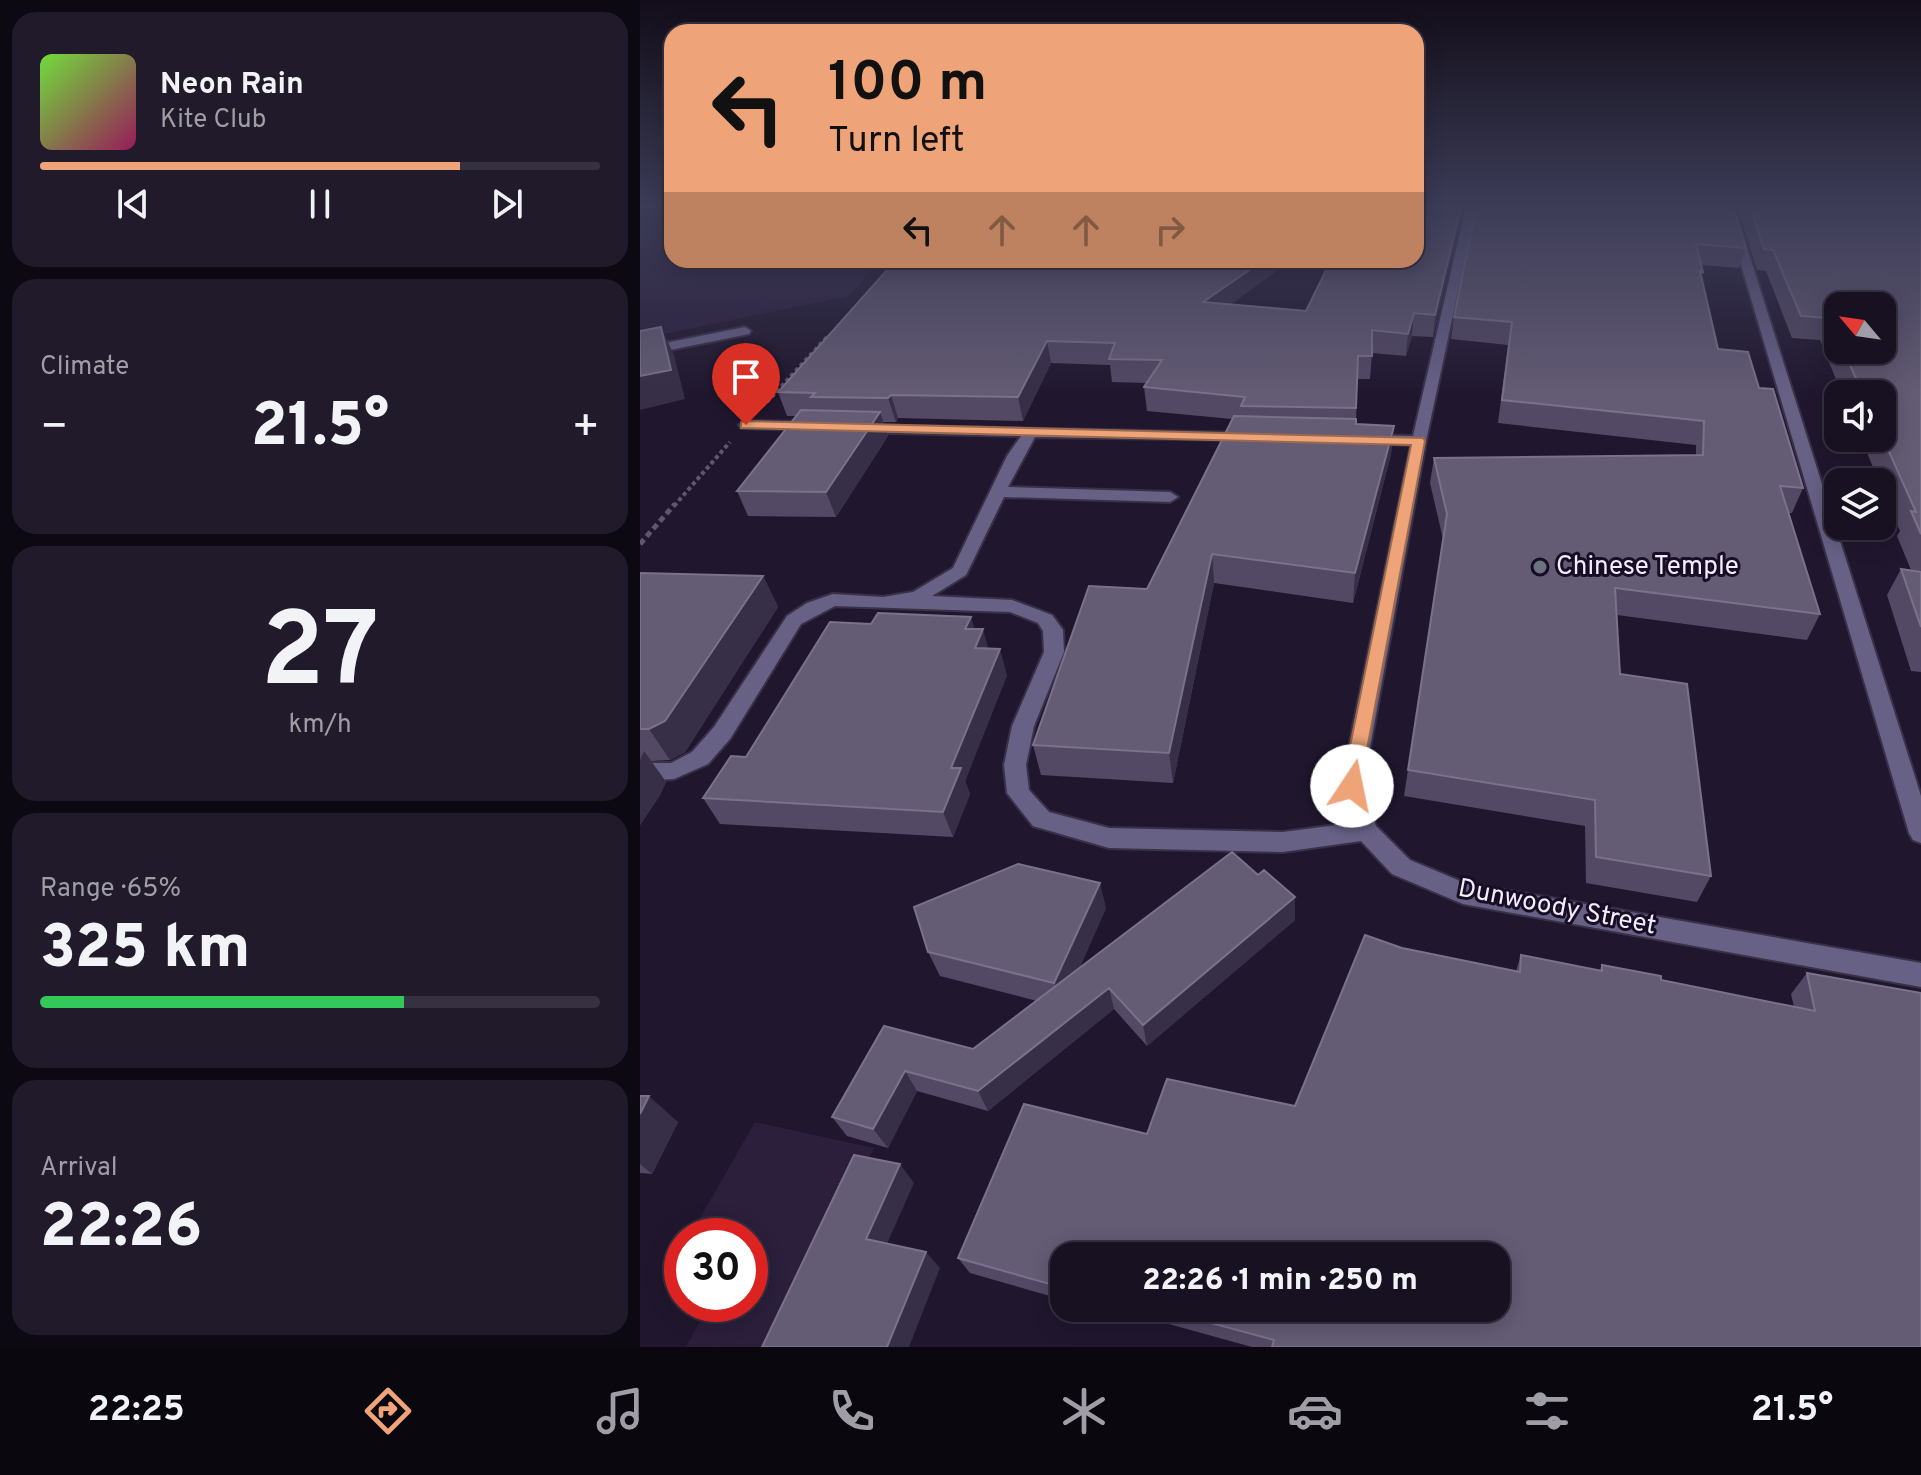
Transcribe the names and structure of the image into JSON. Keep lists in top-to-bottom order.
{
  "streets": {
    "street": ["Dunwoody Street"]
  },
  "places": ["Chinese Temple"],
  "north": "top left",
  "page": {
    "turn": ["100 m", "Turn left"],
    "song": ["Neon Rain", "Kite Club"],
    "tile": [
      "Climate",
      ["27", "km/h"],
      ["Range · 65%", "325 km"],
      ["Arrival", "22:26"]
    ],
    "heat": ["−", "21.5°", "+"],
    "limit": "30",
    "trip": "22:26 · 1 min · 250 m",
    "tabs": ["22:25", "21.5°"]
  }
}
